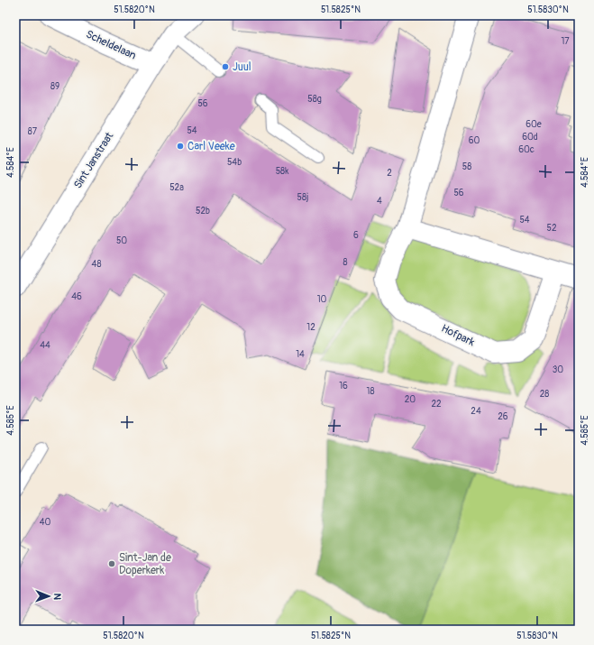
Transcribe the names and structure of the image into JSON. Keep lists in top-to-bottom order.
{
  "streets": {
    "street": ["Scheldelaan", "Sint Janstraat", "Hofpark"]
  },
  "crossings": [
    ["Scheldelaan", "Sint Janstraat"]
  ],
  "places": ["Juul", "Carl Veeke", "Sint-Jan de Doperkerk"],
  "house_numbers": [
    "17",
    "89",
    "58g",
    "56",
    "60e",
    "54",
    "87",
    "60d",
    "60",
    "60c",
    "54b",
    "58",
    "58k",
    "2",
    "52a",
    "56",
    "58j",
    "4",
    "52b",
    "54",
    "52",
    "6",
    "50",
    "8",
    "48",
    "46",
    "10",
    "12",
    "44",
    "14",
    "30",
    "16",
    "18",
    "28",
    "20",
    "22",
    "24",
    "26",
    "40"
  ],
  "north": "right",
  "coordinates": [
    "51.5820°N",
    "51.5825°N",
    "51.5830°N",
    "4.584°E",
    "4.585°E"
  ]
}
